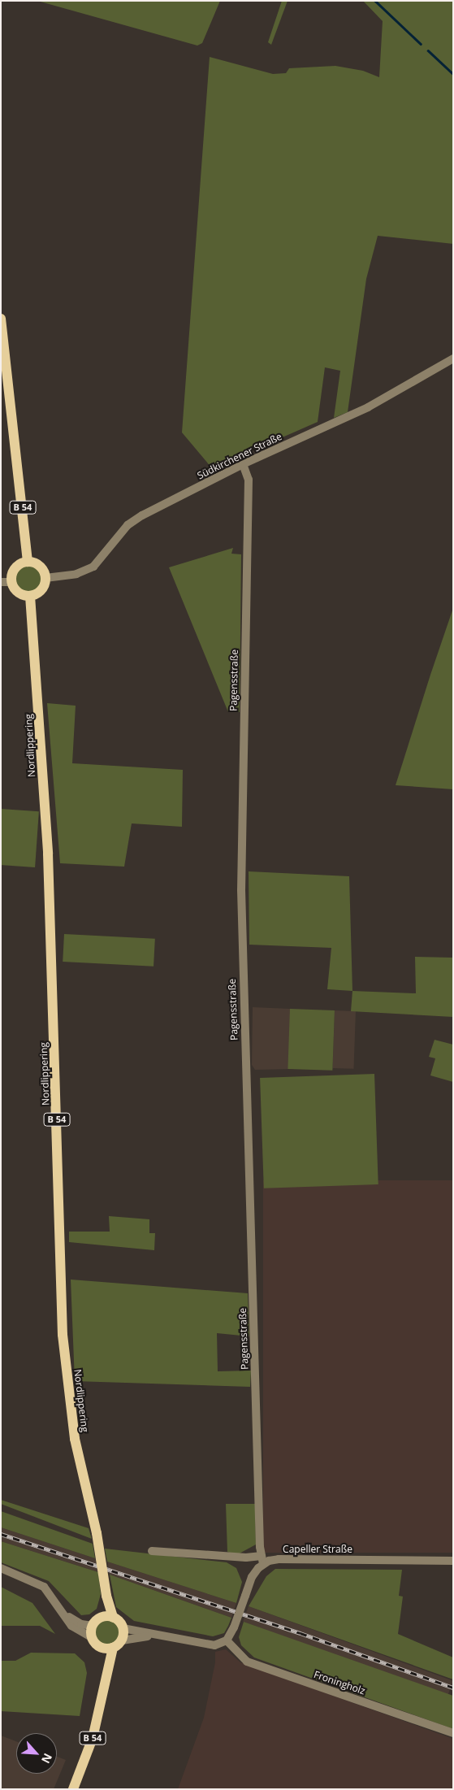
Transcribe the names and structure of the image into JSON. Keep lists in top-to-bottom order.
{
  "streets": {
    "main road": ["B 54", "Nordlippering"],
    "street": [
      "Südkirchener Straße",
      "Pagensstraße",
      "Capeller Straße",
      "Froningholz"
    ]
  },
  "crossings": [
    ["Südkirchener Straße", "B 54"],
    ["Südkirchener Straße", "Pagensstraße"],
    ["Südkirchener Straße", "Nordlippering"],
    ["B 54", "Nordlippering"],
    ["Pagensstraße", "Capeller Straße"]
  ],
  "north": "bottom right"
}
